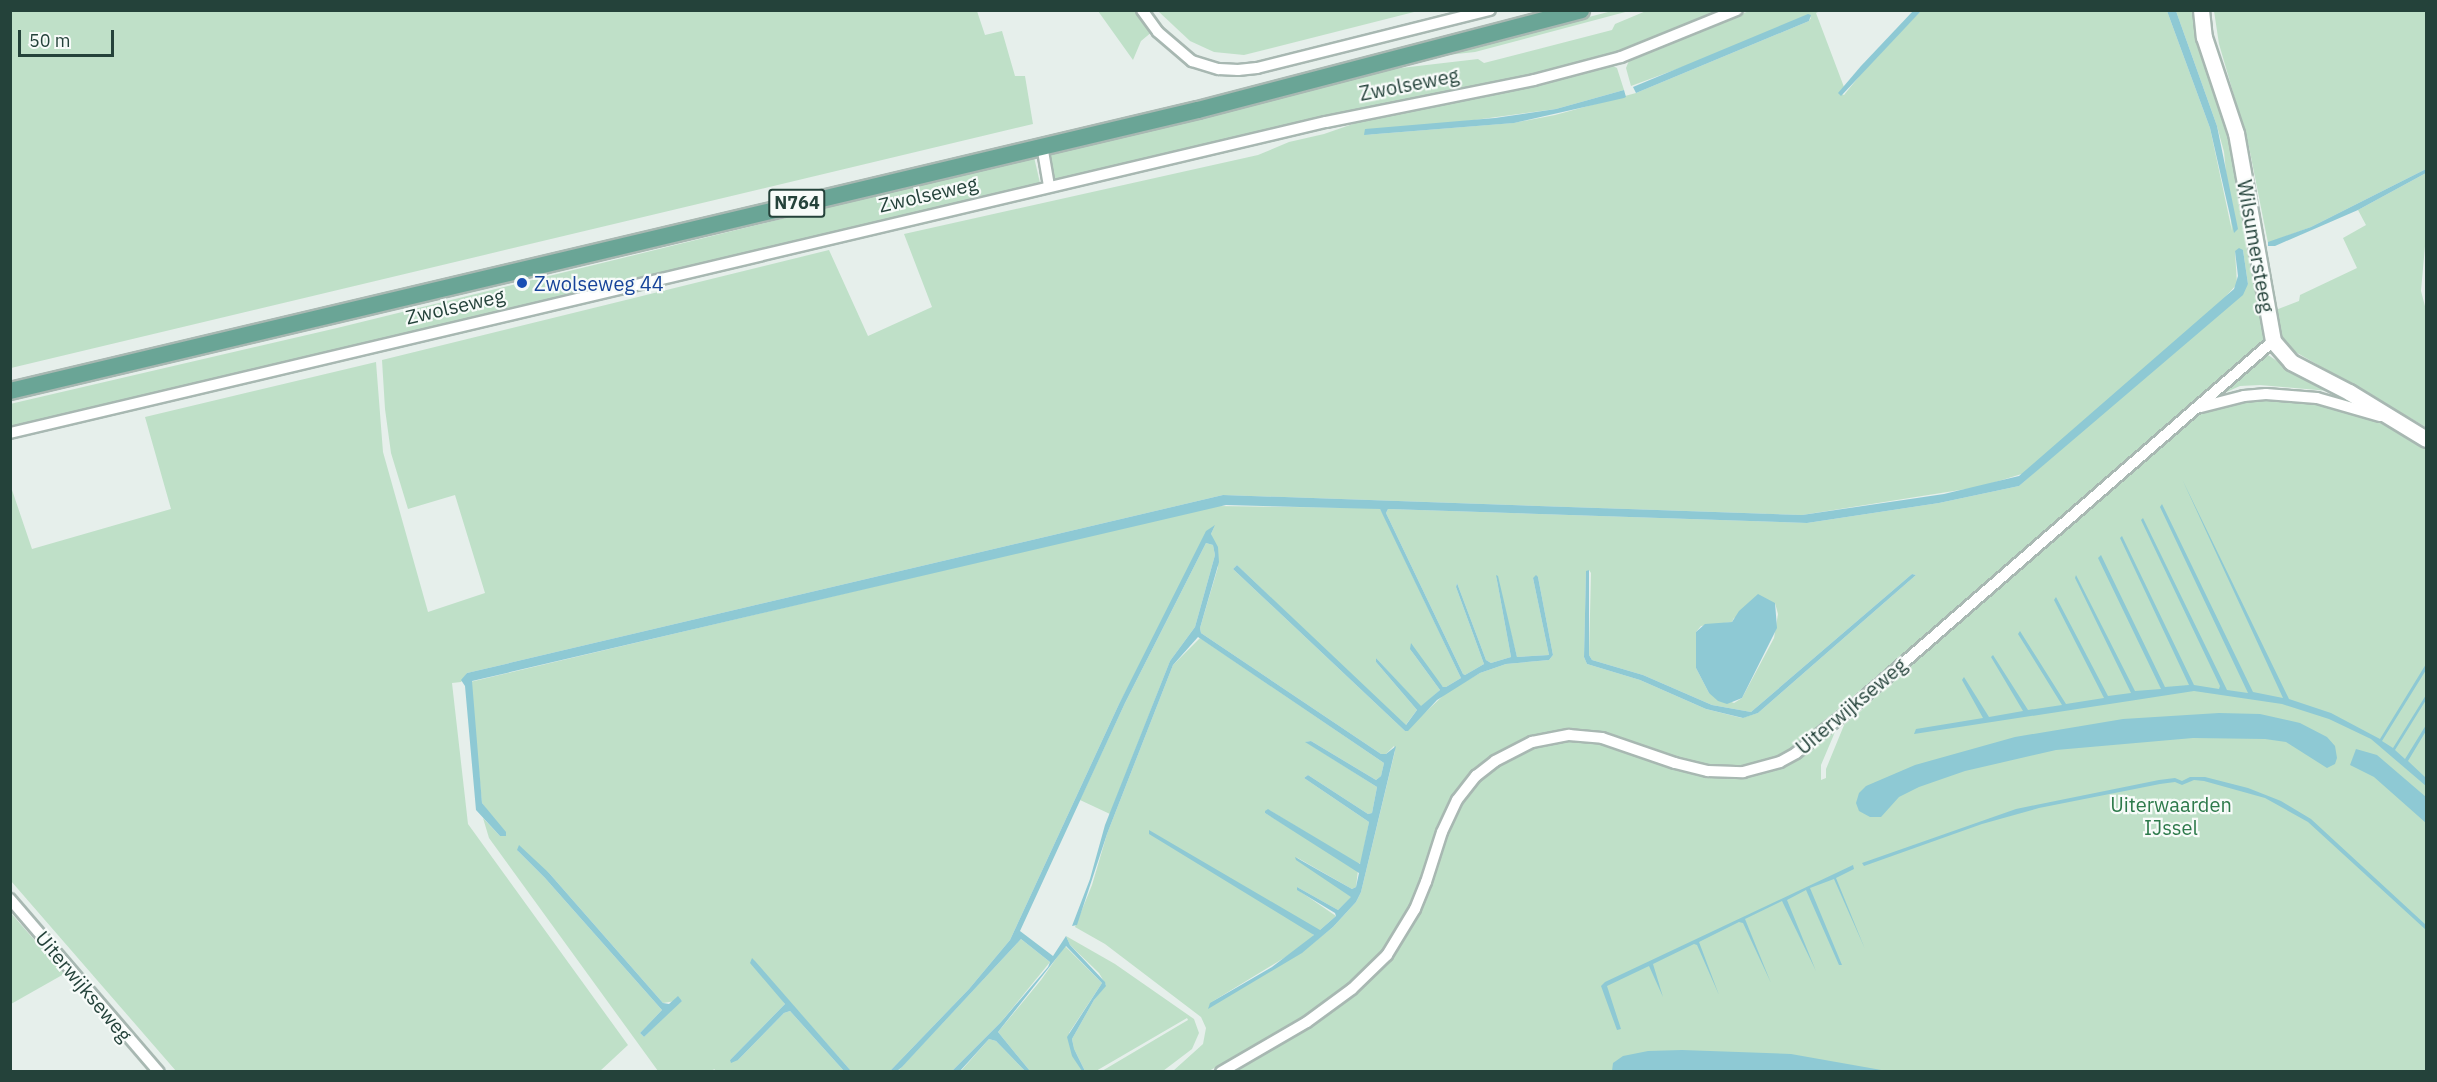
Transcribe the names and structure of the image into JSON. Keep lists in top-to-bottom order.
{
  "streets": {
    "main road": ["Zwolseweg", "N764"],
    "street": ["Wilsumersteeg", "Uiterwijkseweg"]
  },
  "crossings": [
    ["Wilsumersteeg", "Uiterwijkseweg"]
  ],
  "parks": ["Uiterwaarden IJssel"],
  "places": ["Zwolseweg 44"],
  "scale_bar": "50 m"
}
